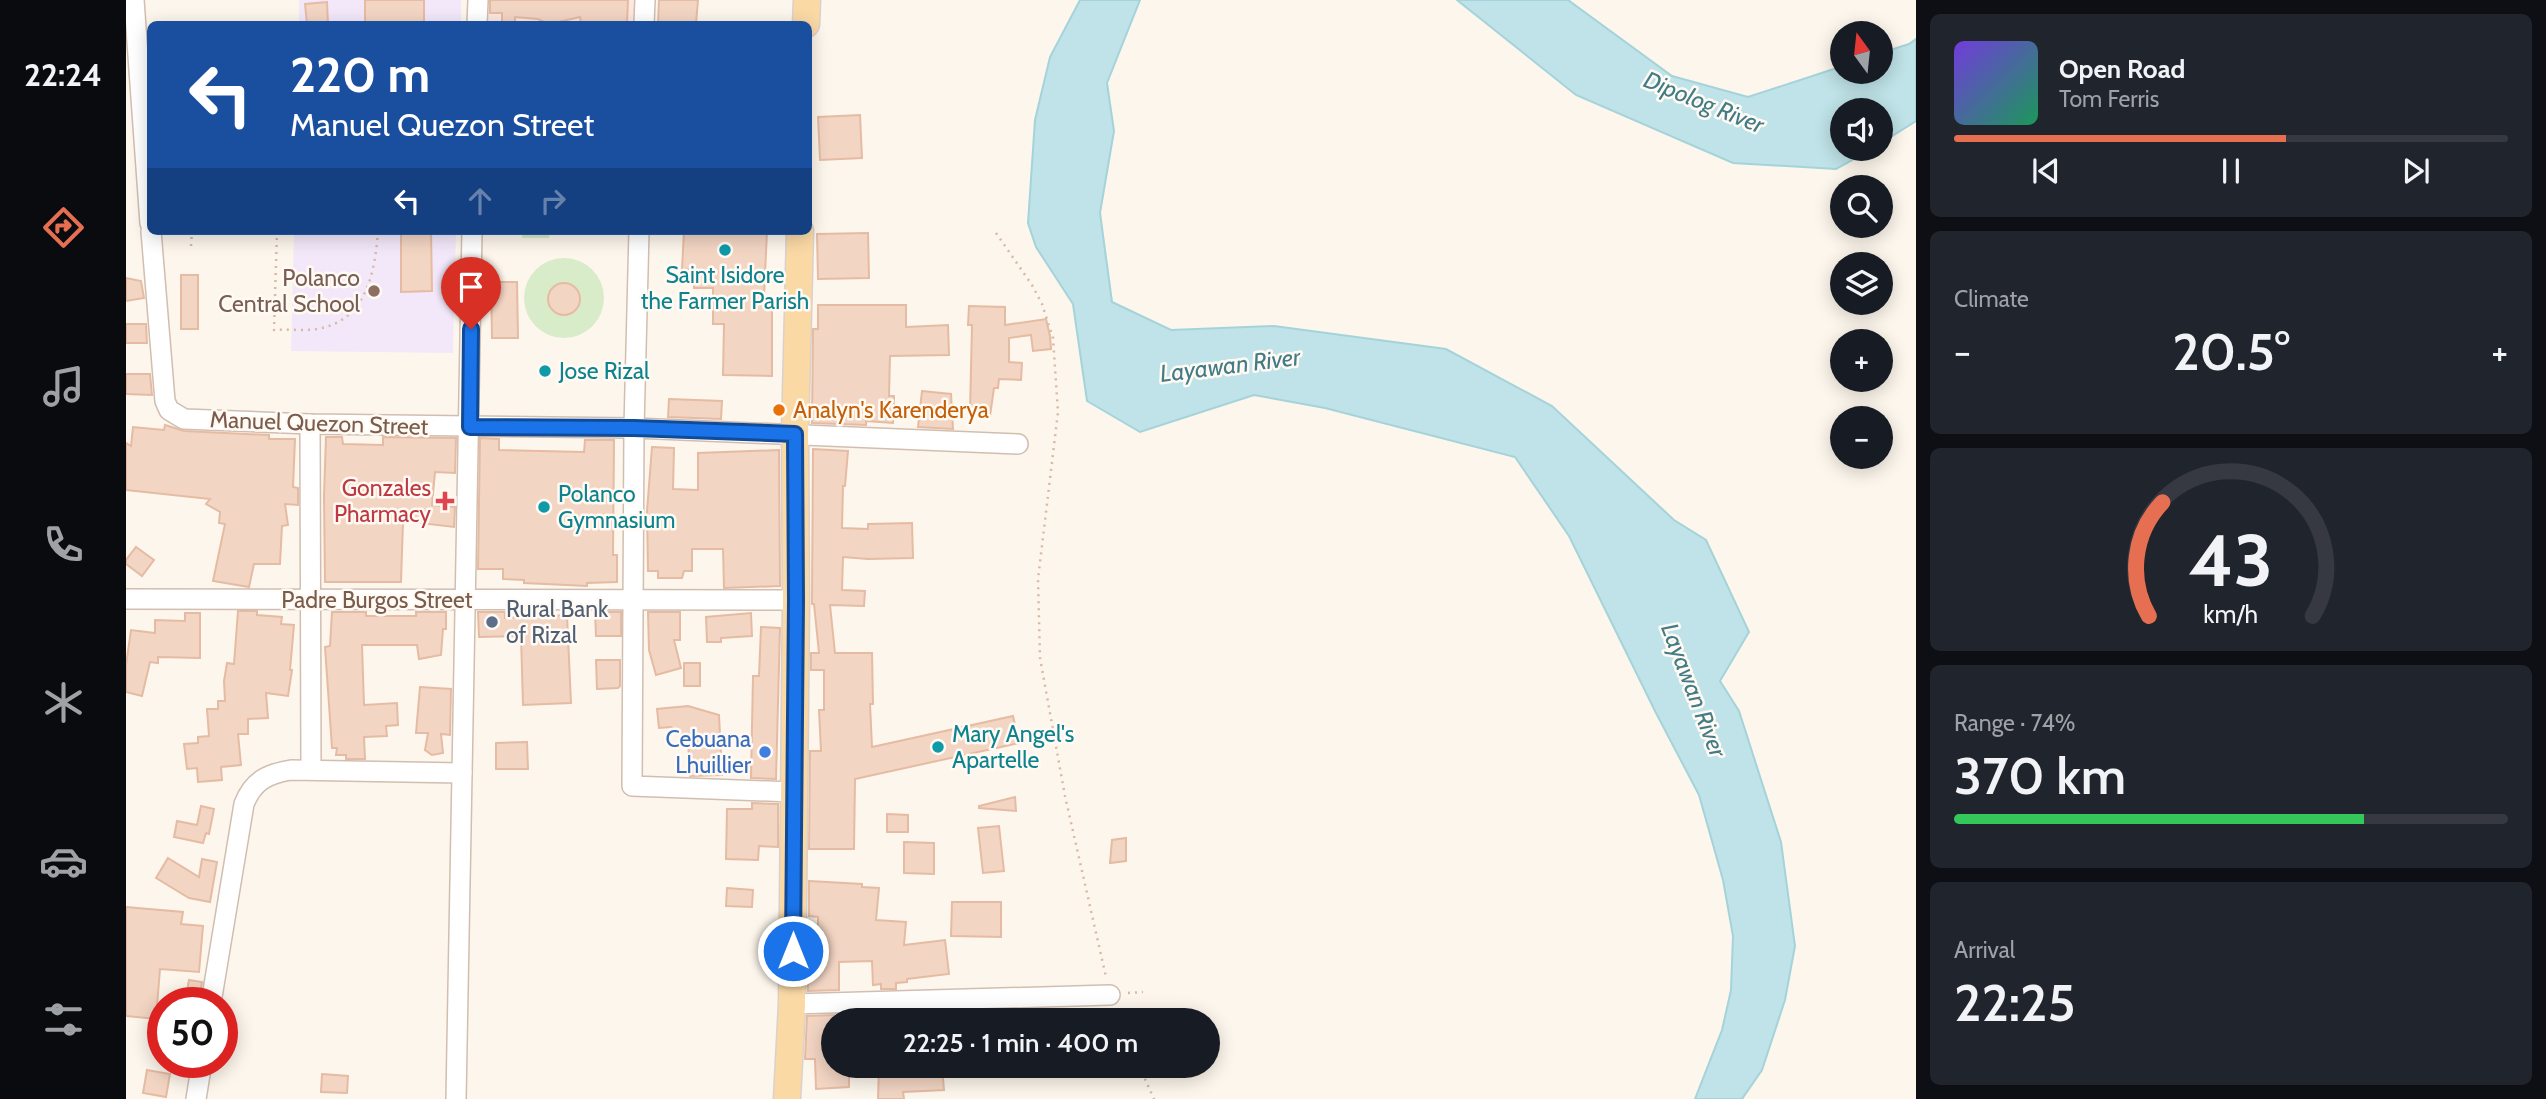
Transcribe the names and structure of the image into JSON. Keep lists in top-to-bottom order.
{
  "streets": {
    "street": ["Manuel Quezon Street", "Padre Burgos Street"]
  },
  "water": ["Dipolog River", "Layawan River"],
  "places": {
    "other": [
      "Saint Isidore the Farmer Parish",
      "Polanco Central School",
      "Jose Rizal",
      "Analyn's Karenderya",
      "Polanco Gymnasium",
      "Rural Bank of Rizal",
      "Mary Angel's Apartelle",
      "Cebuana Lhuillier"
    ],
    "health": ["Gonzales Pharmacy"]
  },
  "north": "top",
  "page": {
    "tabs": "22:24",
    "map_buttons": ["+", "−"],
    "turn": ["220 m", "Manuel Quezon Street"],
    "song": ["Open Road", "Tom Ferris"],
    "tile": [
      "Climate",
      ["Range · 74%", "370 km"],
      ["Arrival", "22:25"]
    ],
    "heat": ["−", "20.5°", "+"],
    "limit": "50",
    "trip": "22:25 · 1 min · 400 m",
    "gauge": ["43", "km/h"]
  }
}
